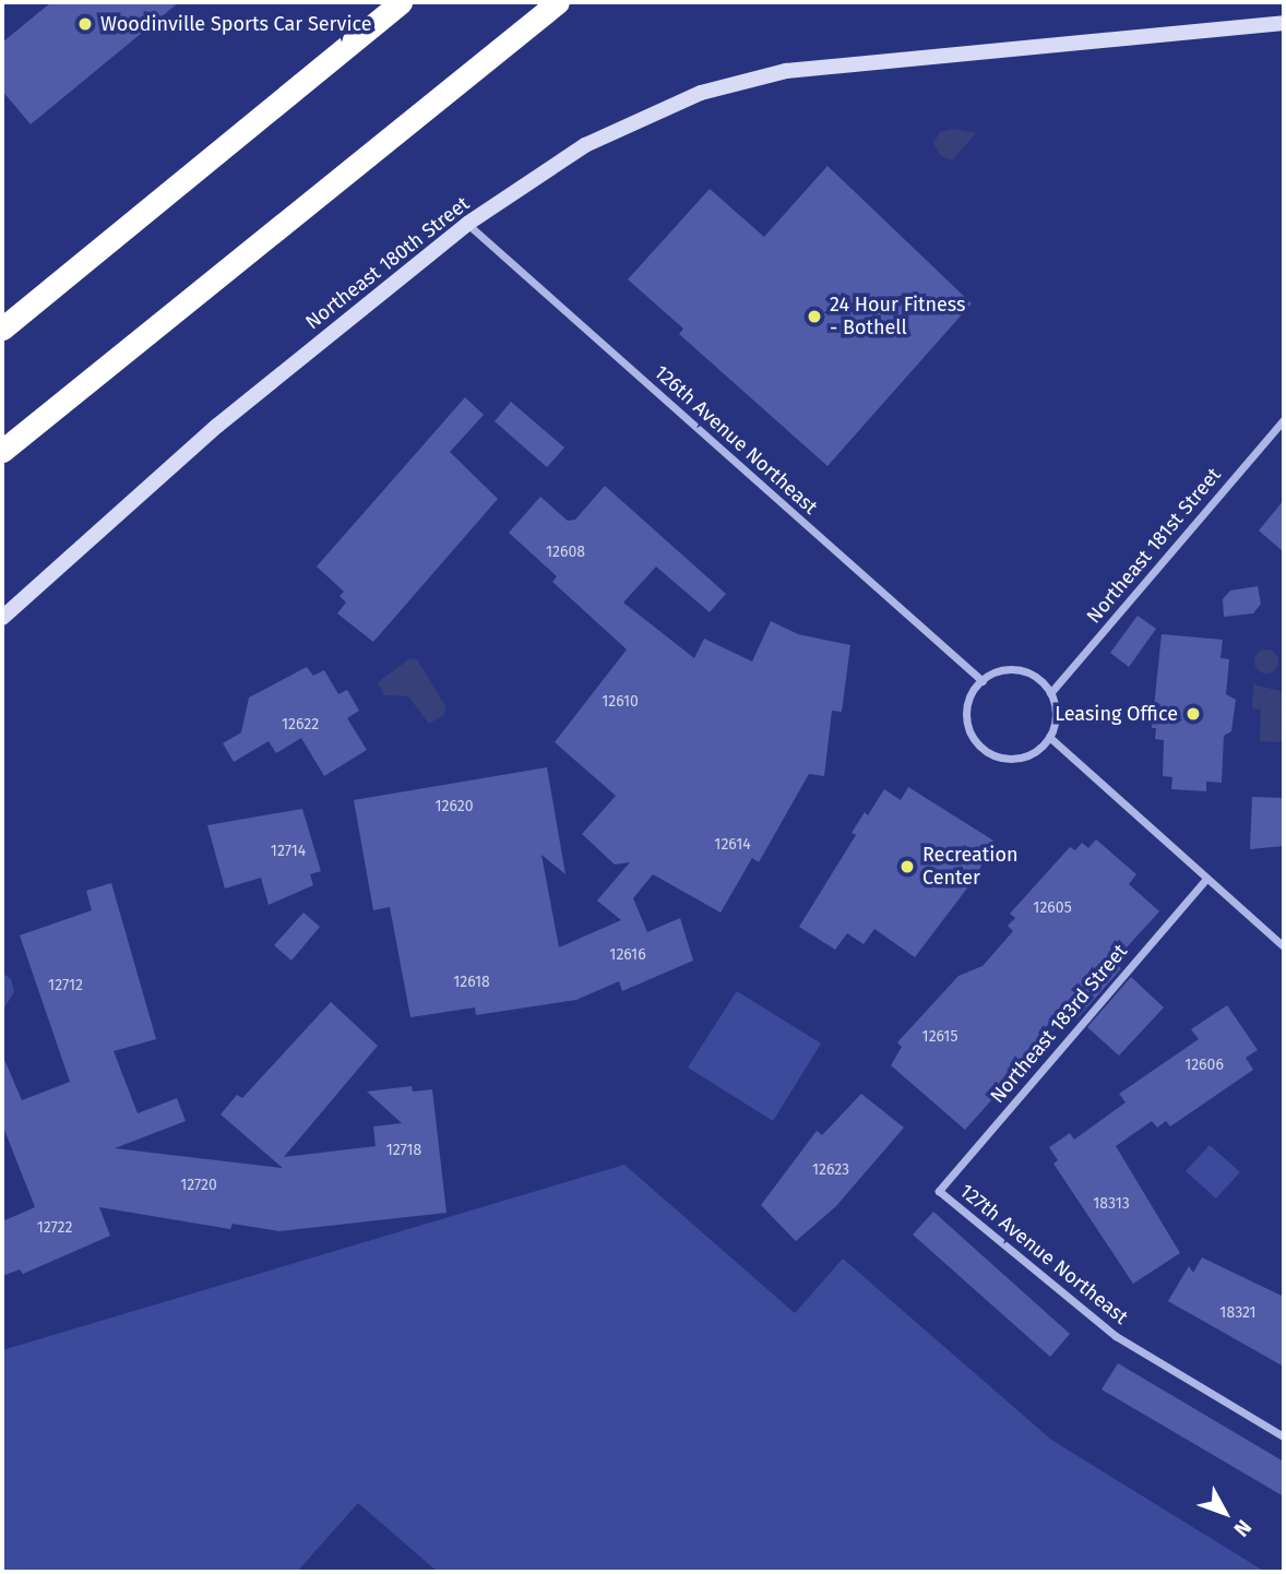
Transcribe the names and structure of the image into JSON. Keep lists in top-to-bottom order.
{
  "streets": {
    "main road": ["Northeast 180th Street"],
    "street": [
      "126th Avenue Northeast",
      "Northeast 181st Street",
      "Northeast 183rd Street",
      "127th Avenue Northeast"
    ]
  },
  "crossings": [
    ["Northeast 180th Street", "126th Avenue Northeast"],
    ["126th Avenue Northeast", "Northeast 181st Street"],
    ["Northeast 183rd Street", "127th Avenue Northeast"]
  ],
  "places": [
    "Woodinville Sports Car Service",
    "24 Hour Fitness - Bothell",
    "Leasing Office",
    "Recreation Center"
  ],
  "house_numbers": [
    "12608",
    "12610",
    "12622",
    "12620",
    "12614",
    "12714",
    "12605",
    "12616",
    "12618",
    "12712",
    "12615",
    "12606",
    "12718",
    "12623",
    "12720",
    "18313",
    "12722",
    "18321"
  ],
  "north": "bottom right"
}
